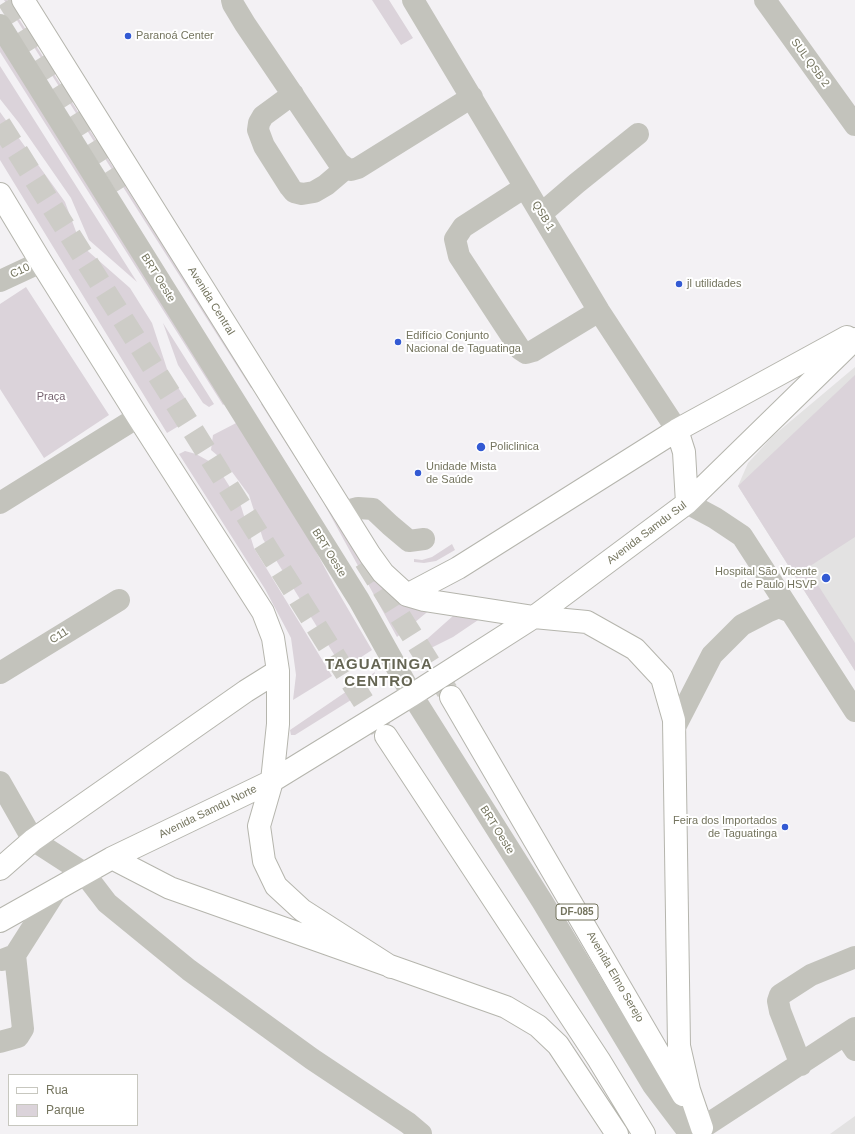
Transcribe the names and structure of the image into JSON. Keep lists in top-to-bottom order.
{
  "streets": {
    "main road": [
      "Avenida Central",
      "Avenida Samdu Sul",
      "Avenida Samdu Norte",
      "DF-085",
      "Avenida Elmo Serejo"
    ],
    "street": [
      "SUL QSB 2",
      "QSB 1",
      "C10",
      "BRT Oeste",
      "C11"
    ]
  },
  "crossings": [
    ["BRT Oeste", "Avenida Samdu Sul"],
    ["BRT Oeste", "Avenida Samdu Norte"],
    ["BRT Oeste", "Avenida Elmo Serejo"],
    ["Avenida Samdu Sul", "Avenida Samdu Norte"]
  ],
  "districts": ["TAGUATINGA CENTRO"],
  "parks": ["Praça"],
  "places": [
    "Paranoá Center",
    "jl utilidades",
    "Edifício Conjunto Nacional de Taguatinga",
    "Policlinica",
    "Unidade Mista de Saúde",
    "Hospital São Vicente de Paulo HSVP",
    "Feira dos Importados de Taguatinga"
  ],
  "legend": ["Rua", "Parque"]
}
